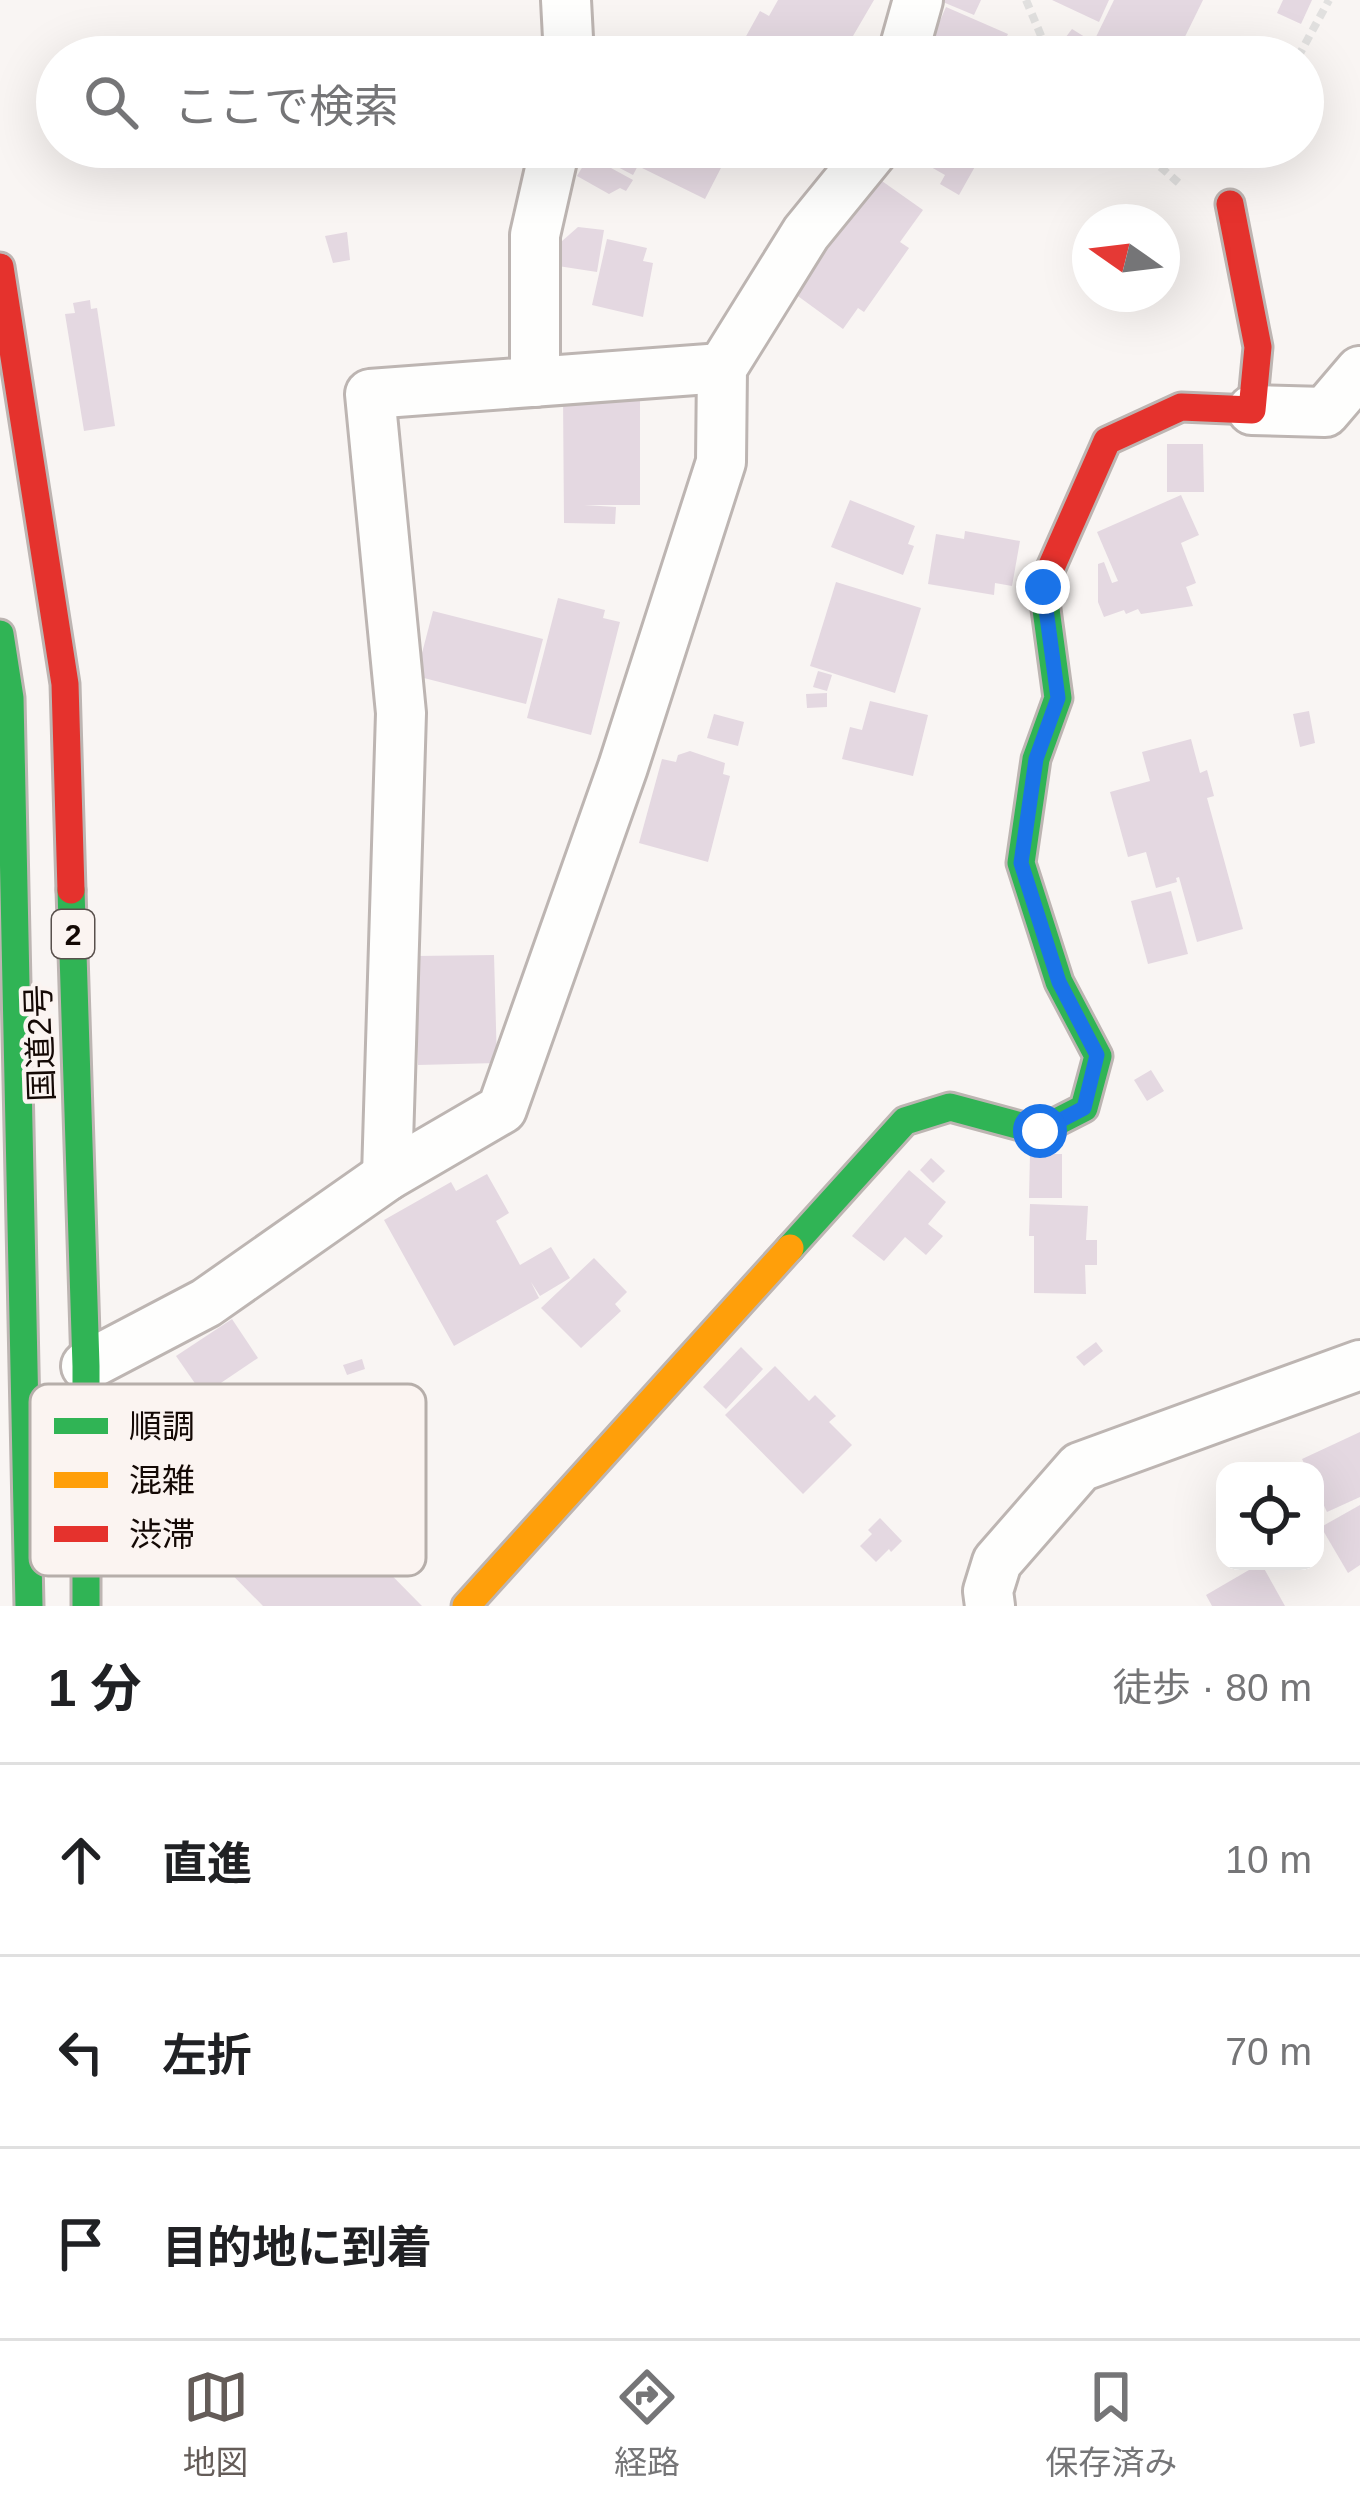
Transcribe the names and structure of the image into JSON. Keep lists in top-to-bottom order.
{
  "streets": {
    "main road": ["2", "国道2号"]
  },
  "legend": ["順調", "混雑", "渋滞"],
  "north": "left",
  "page": {
    "search": "ここで検索",
    "heading": ["1 分", "徒歩 · 80 m"],
    "list": [
      ["直進", "10 m"],
      ["左折", "70 m"],
      "目的地に到着"
    ],
    "nav": ["地図", "経路", "保存済み"]
  }
}
